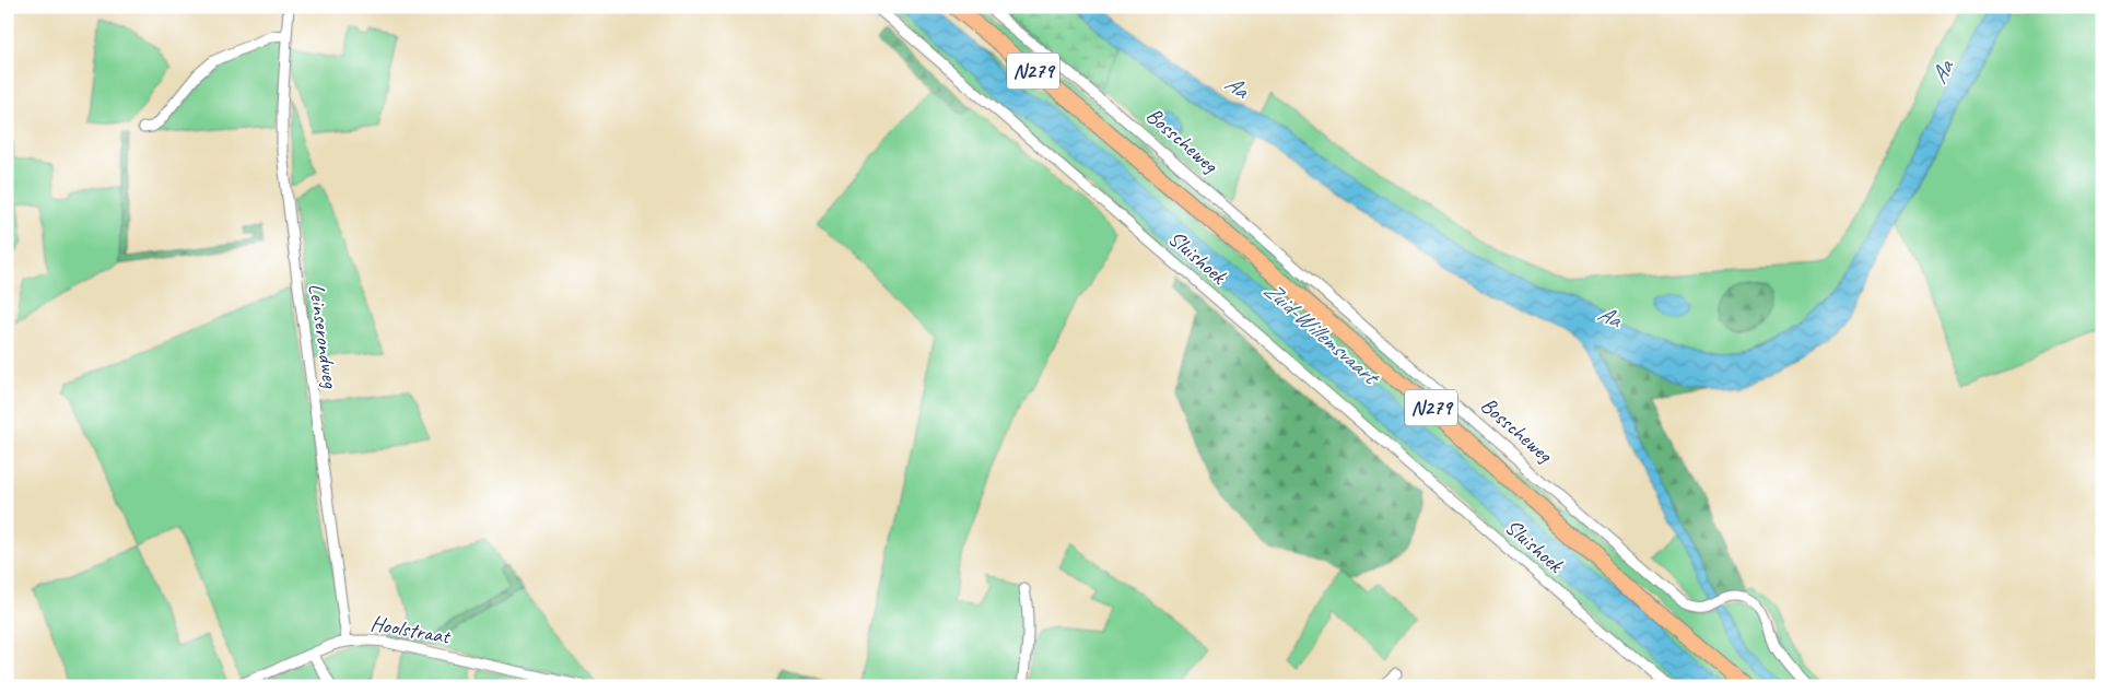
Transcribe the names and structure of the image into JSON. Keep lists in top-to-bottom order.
{
  "streets": {
    "main road": ["N279", "Bosscheweg"],
    "street": ["Sluishoek", "Leinserondweg", "Hoolstraat"]
  },
  "crossings": [
    ["Leinserondweg", "Hoolstraat"]
  ],
  "water": ["Aa", "Zuid-Willemsvaart"]
}
